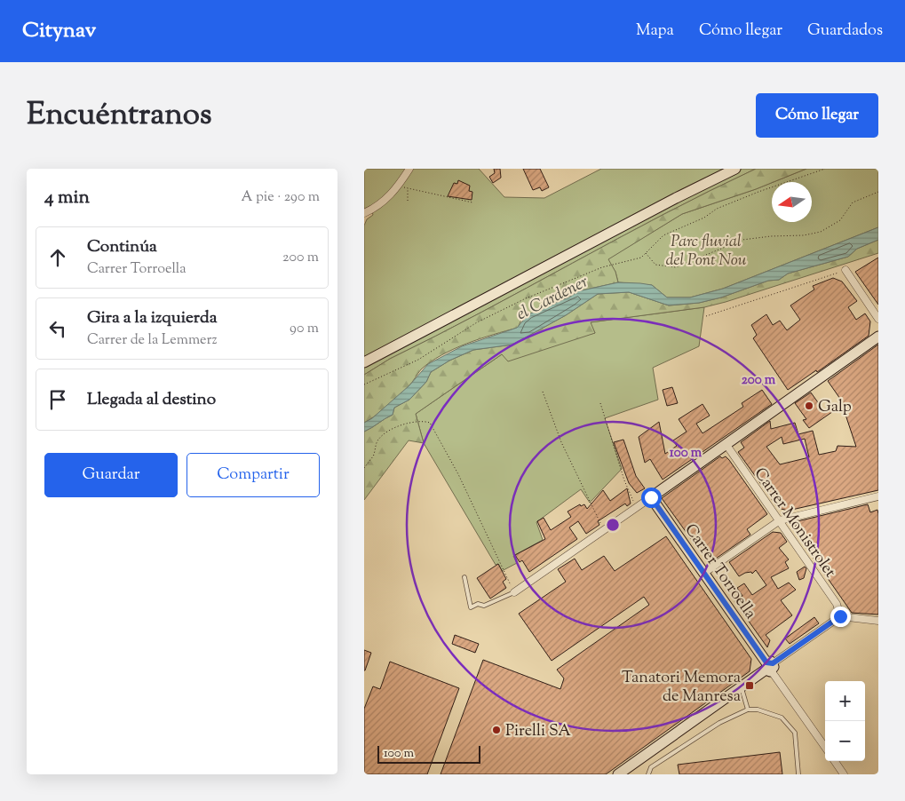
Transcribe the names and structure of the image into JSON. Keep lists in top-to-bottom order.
{
  "streets": {
    "street": ["Carrer Monistrolet", "Carrer Torroella"]
  },
  "water": ["el Cardener"],
  "parks": ["Parc fluvial del Pont Nou"],
  "places": {
    "other": ["Galp", "Pirelli SA"],
    "transit": ["Tanatori Memora de Manresa"]
  },
  "scale_bar": "100 m",
  "north": "left",
  "page": {
    "header": "Citynav",
    "nav": ["Mapa", "Cómo llegar", "Guardados"],
    "title": "Encuéntranos",
    "buttons": [
      "Cómo llegar",
      ["Guardar", "Compartir"]
    ],
    "heading": ["4 min", "A pie · 290 m"],
    "list": [
      ["Continúa", "Carrer Torroella", "200 m"],
      ["Gira a la izquierda", "Carrer de la Lemmerz", "90 m"],
      "Llegada al destino"
    ],
    "map_buttons": ["+", "−"],
    "scale": "100 m"
  },
  "rings": ["200 m", "100 m"]
}
